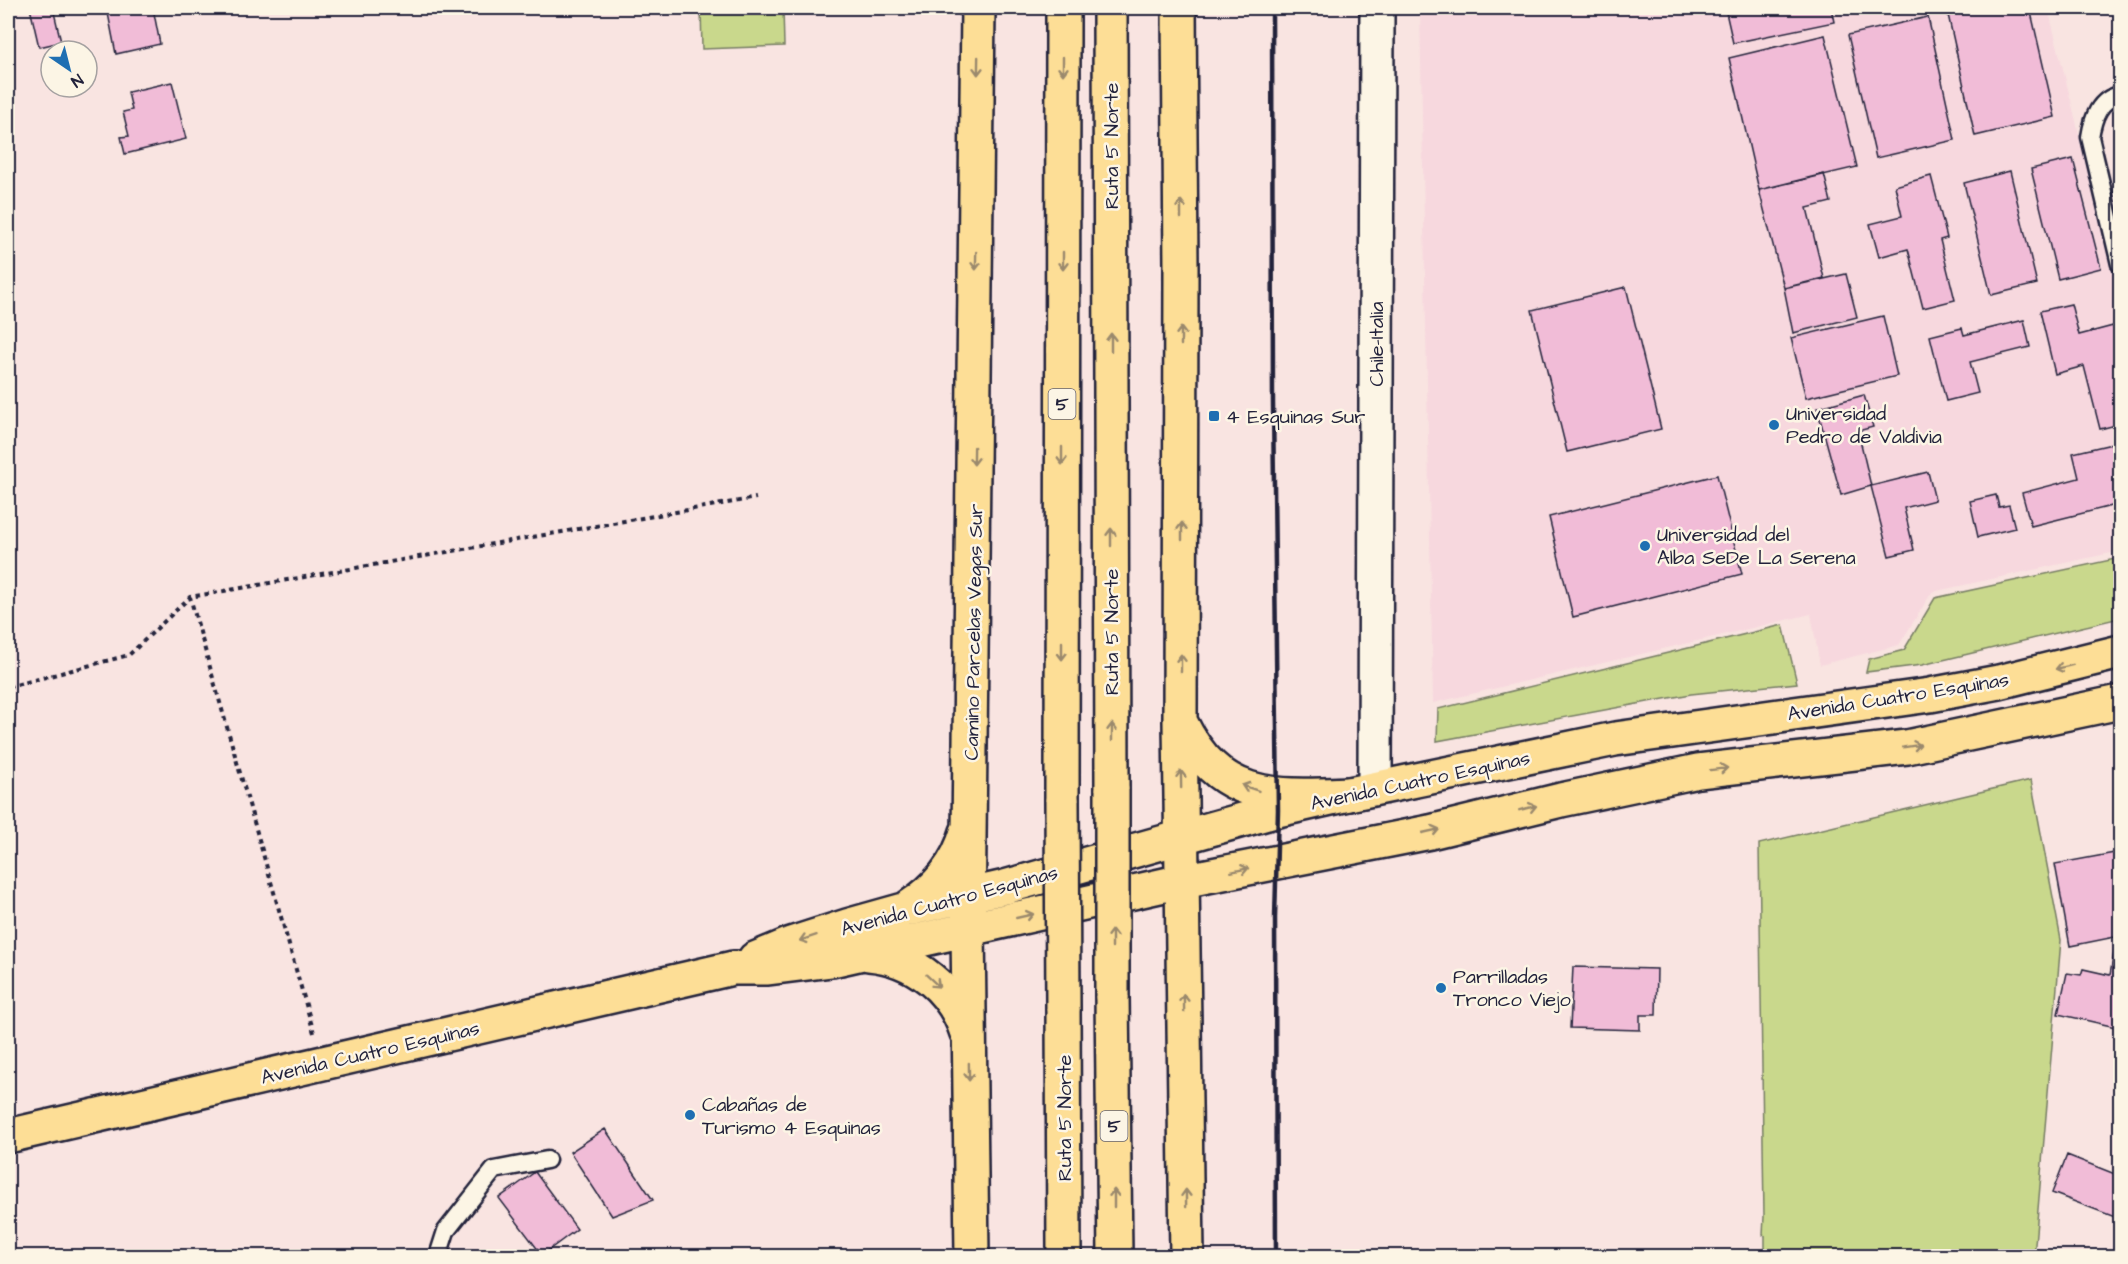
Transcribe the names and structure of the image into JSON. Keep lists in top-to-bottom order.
{
  "streets": {
    "main road": [
      "Ruta 5 Norte",
      "5",
      "Camino Parcelas Vegas Sur",
      "Avenida Cuatro Esquinas"
    ],
    "street": ["Chile-Italia"]
  },
  "crossings": [
    ["Chile-Italia", "Avenida Cuatro Esquinas"],
    ["Camino Parcelas Vegas Sur", "Avenida Cuatro Esquinas"]
  ],
  "places": {
    "transit": ["4 Esquinas Sur"],
    "other": [
      "Universidad Pedro de Valdivia",
      "Universidad del Alba SeDe La Serena",
      "Parrilladas Tronco Viejo",
      "Cabañas de Turismo 4 Esquinas"
    ]
  },
  "north": "bottom right"
}
